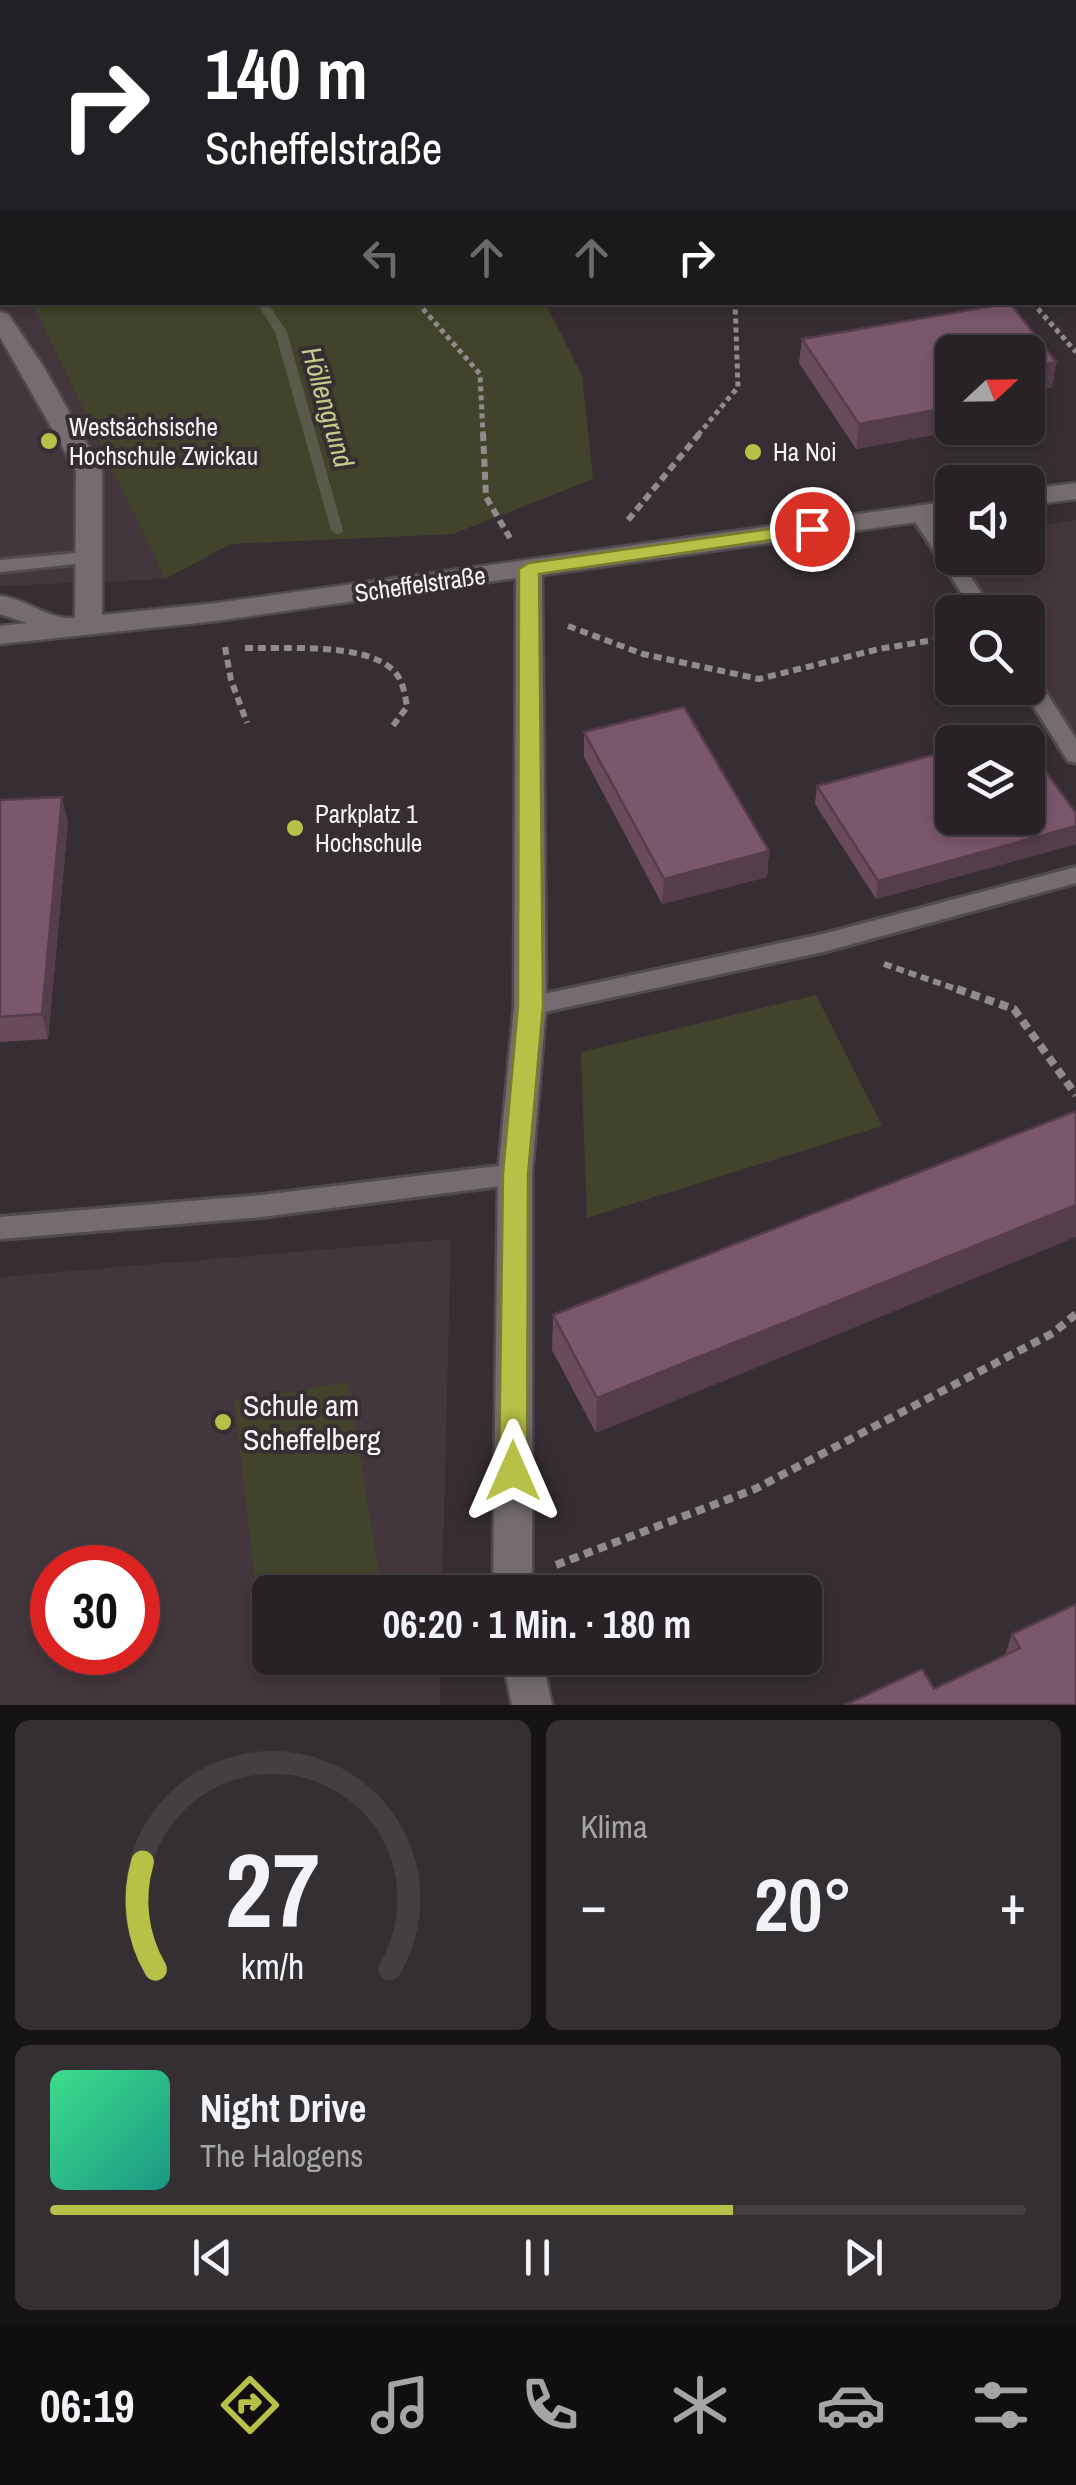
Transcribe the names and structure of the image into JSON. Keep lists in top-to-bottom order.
{
  "streets": {
    "street": ["Scheffelstraße"]
  },
  "water": ["Höllengrund"],
  "places": [
    "Westsächsische Hochschule Zwickau",
    "Ha Noi",
    "Parkplatz 1 Hochschule",
    "Schule am Scheffelberg"
  ],
  "north": "right",
  "page": {
    "turn": ["140 m", "Scheffelstraße"],
    "limit": "30",
    "trip": "06:20 · 1 Min. · 180 m",
    "tile": "Klima",
    "heat": ["−", "20°", "+"],
    "song": ["Night Drive", "The Halogens"],
    "tabs": "06:19",
    "gauge": ["27", "km/h"]
  }
}
